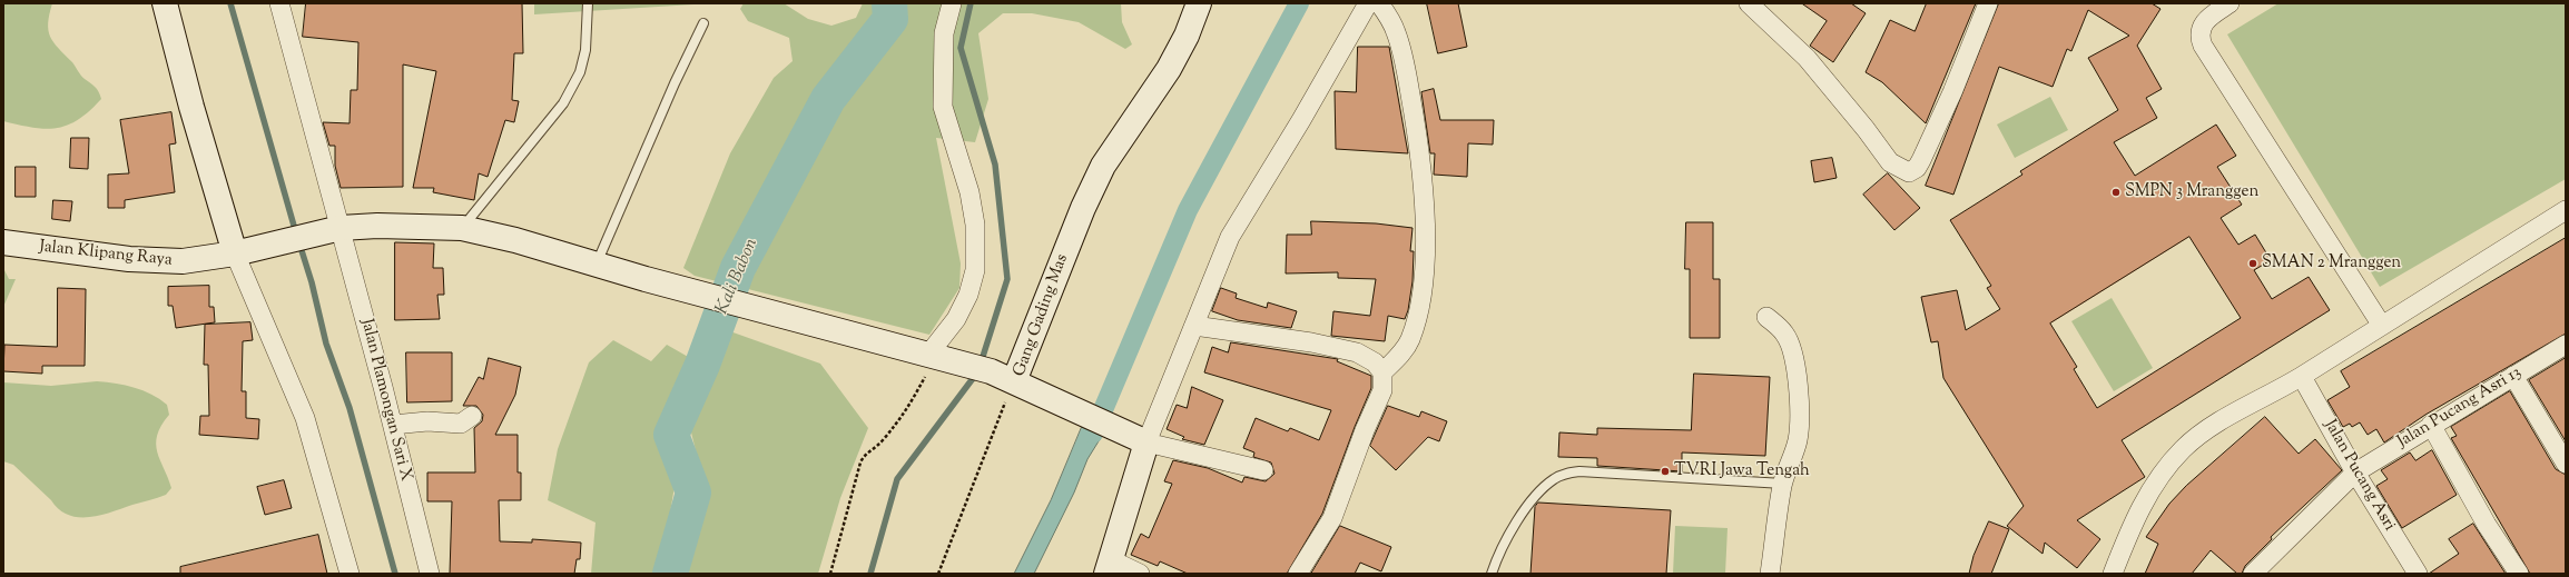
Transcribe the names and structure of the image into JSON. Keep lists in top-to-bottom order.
{
  "streets": {
    "main road": ["Jalan Klipang Raya", "Gang Gading Mas"],
    "street": ["Jalan Plamongan Sari X", "Jalan Pucang Asri 13", "Jalan Pucang Asri"]
  },
  "crossings": [
    ["Jalan Klipang Raya", "Gang Gading Mas"],
    ["Jalan Klipang Raya", "Jalan Plamongan Sari X"],
    ["Jalan Pucang Asri 13", "Jalan Pucang Asri"]
  ],
  "water": ["Kali Babon"],
  "places": ["SMPN 3 Mranggen", "SMAN 2 Mranggen", "TVRI Jawa Tengah"]
}
